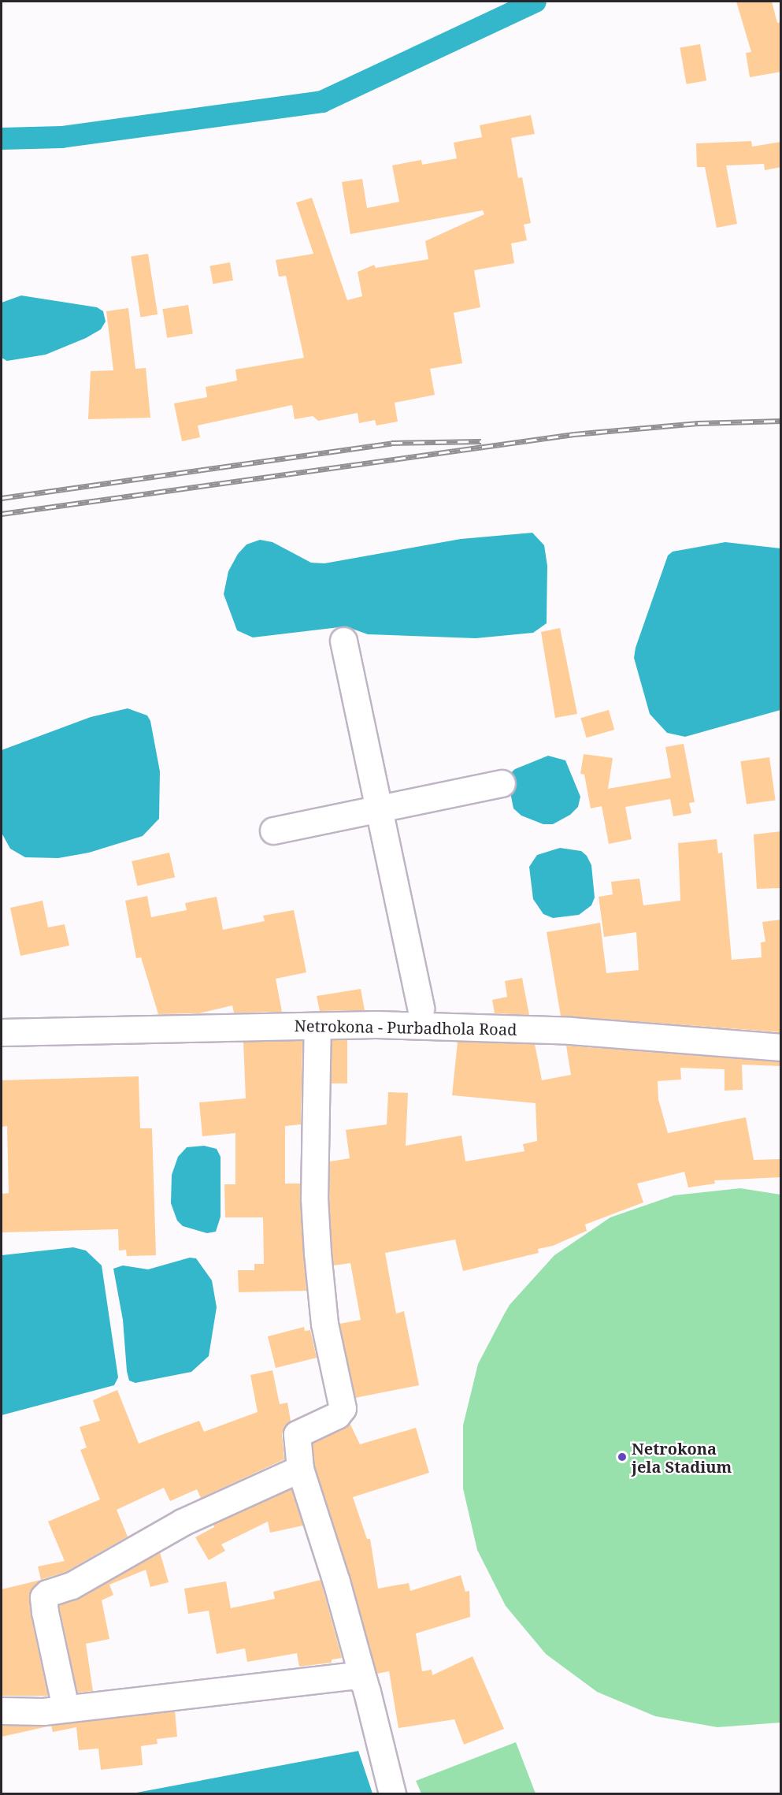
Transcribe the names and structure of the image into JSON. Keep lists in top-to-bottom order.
{
  "streets": {
    "street": ["Netrokona - Purbadhola Road"]
  },
  "places": ["Netrokona jela Stadium"]
}
